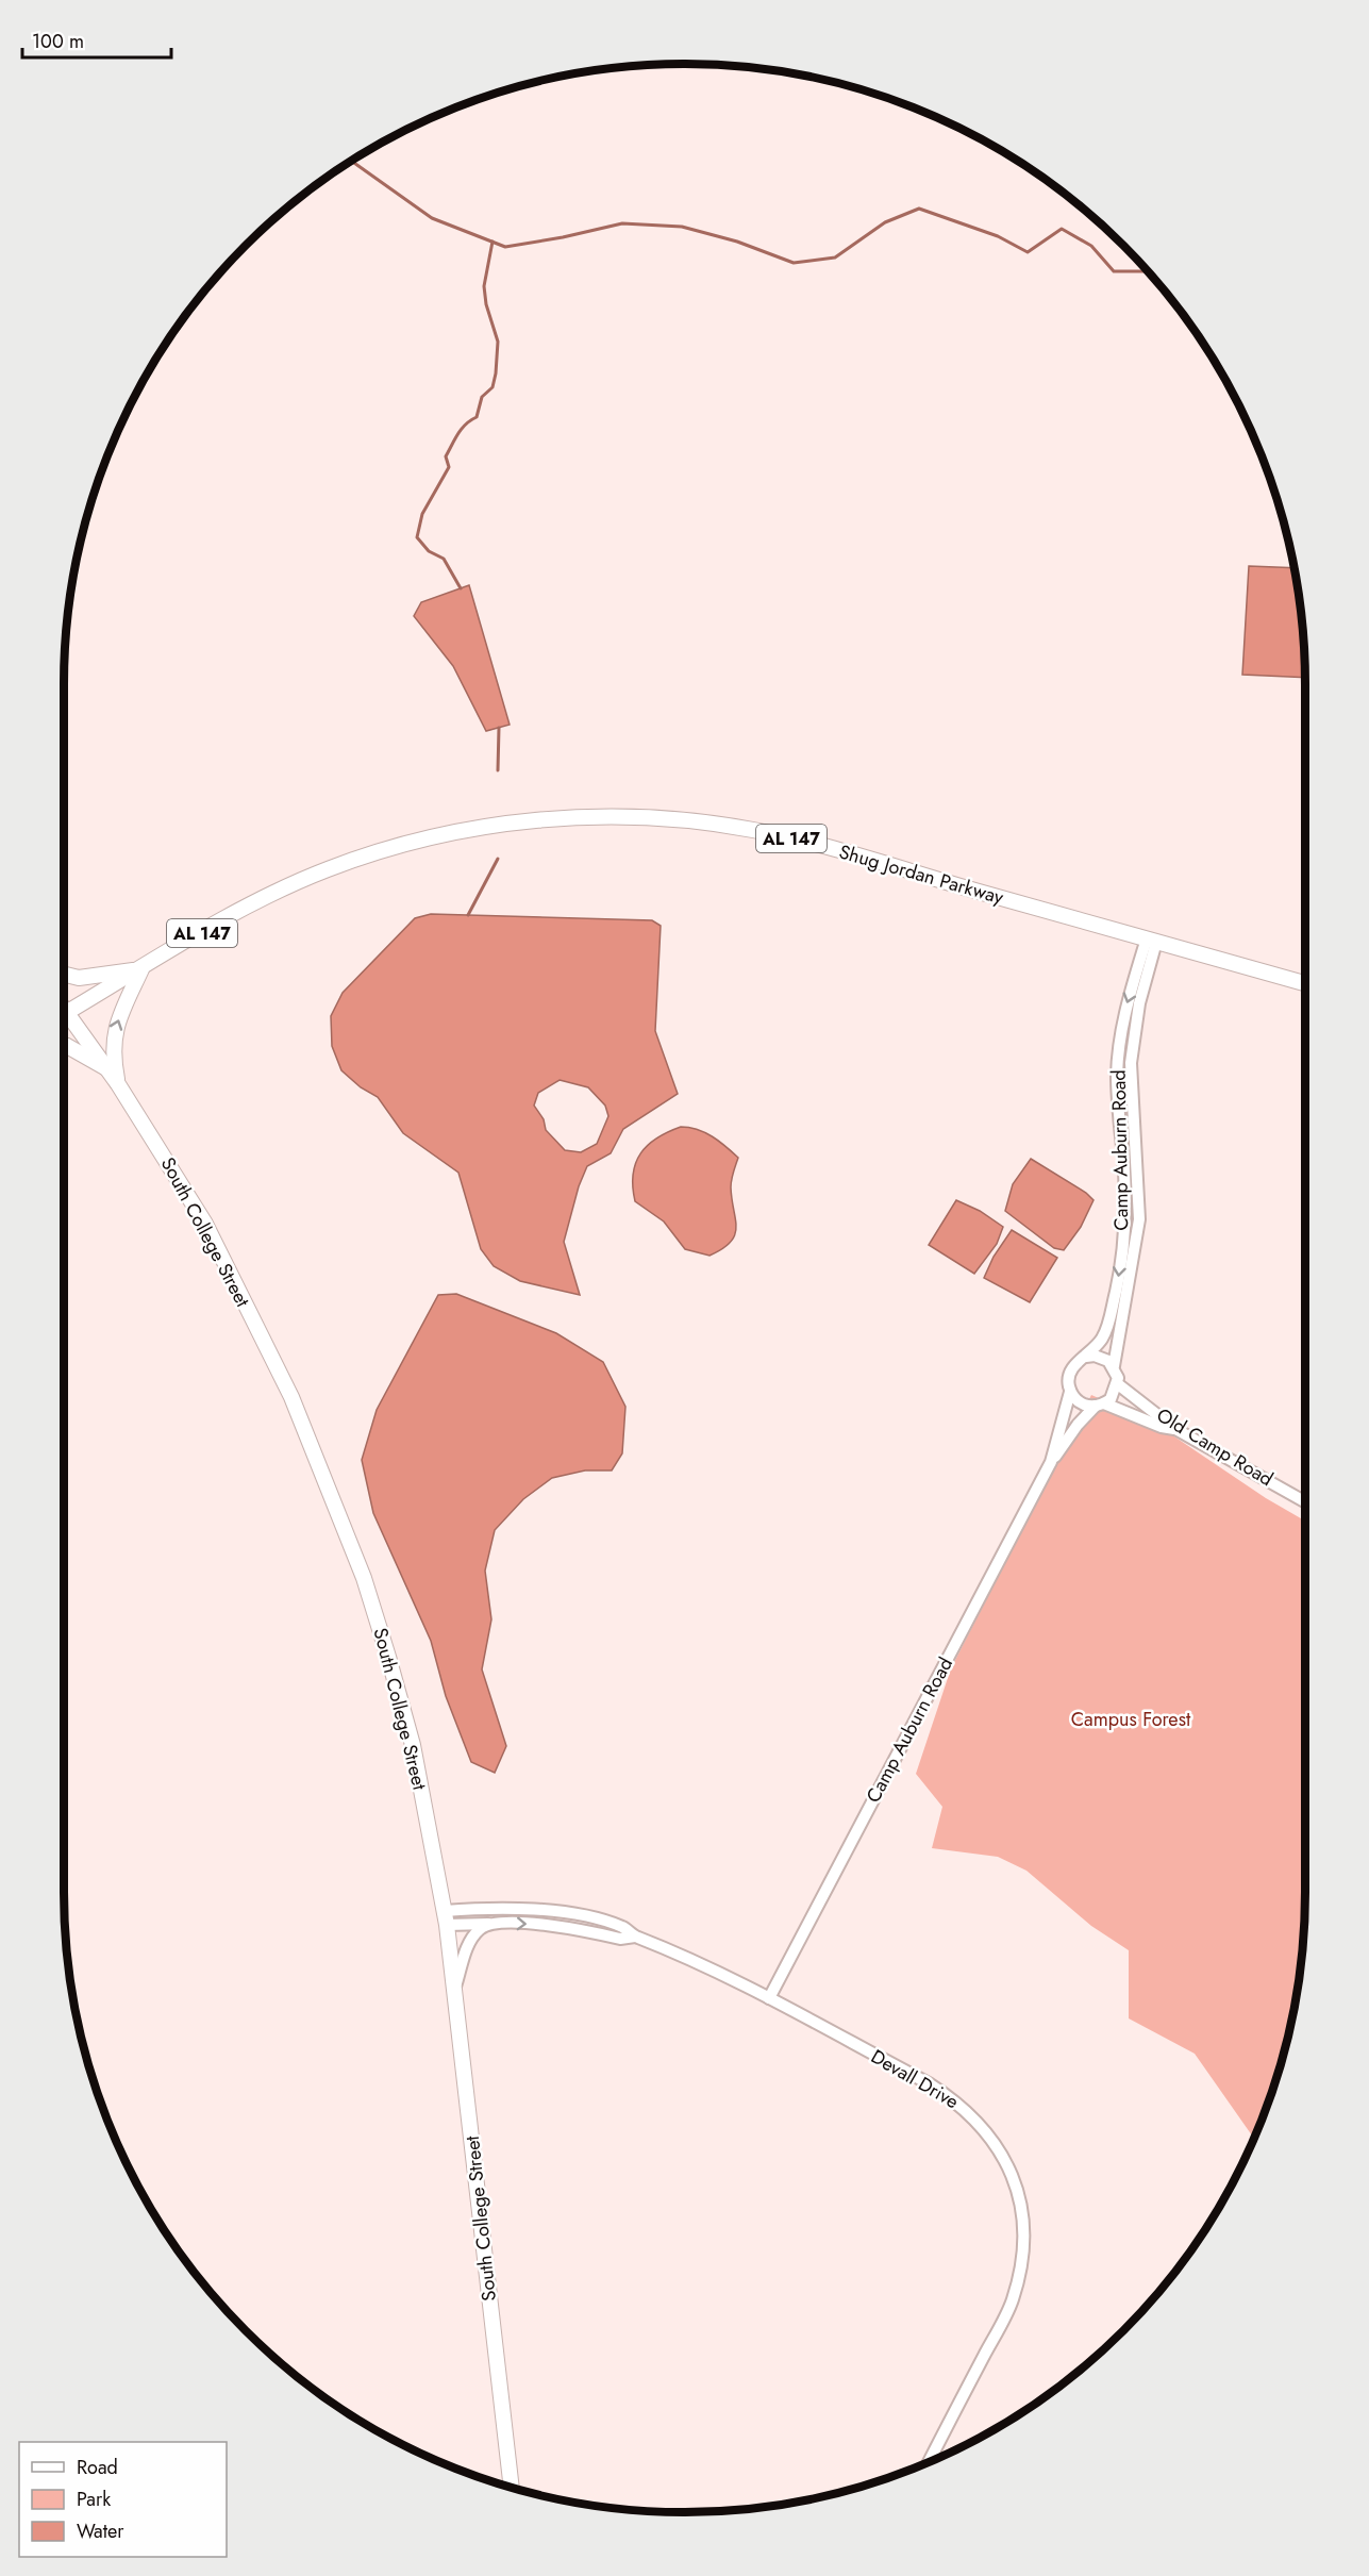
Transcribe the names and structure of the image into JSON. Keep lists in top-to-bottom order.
{
  "streets": {
    "main road": ["AL 147", "Shug Jordan Parkway", "South College Street"],
    "street": ["Camp Auburn Road", "Old Camp Road", "Devall Drive"]
  },
  "crossings": [
    ["Shug Jordan Parkway", "Camp Auburn Road"],
    ["Shug Jordan Parkway", "South College Street"],
    ["Camp Auburn Road", "Old Camp Road"],
    ["Camp Auburn Road", "Devall Drive"]
  ],
  "parks": ["Campus Forest"],
  "legend": ["Road", "Park", "Water"],
  "scale_bar": "100 m"
}
